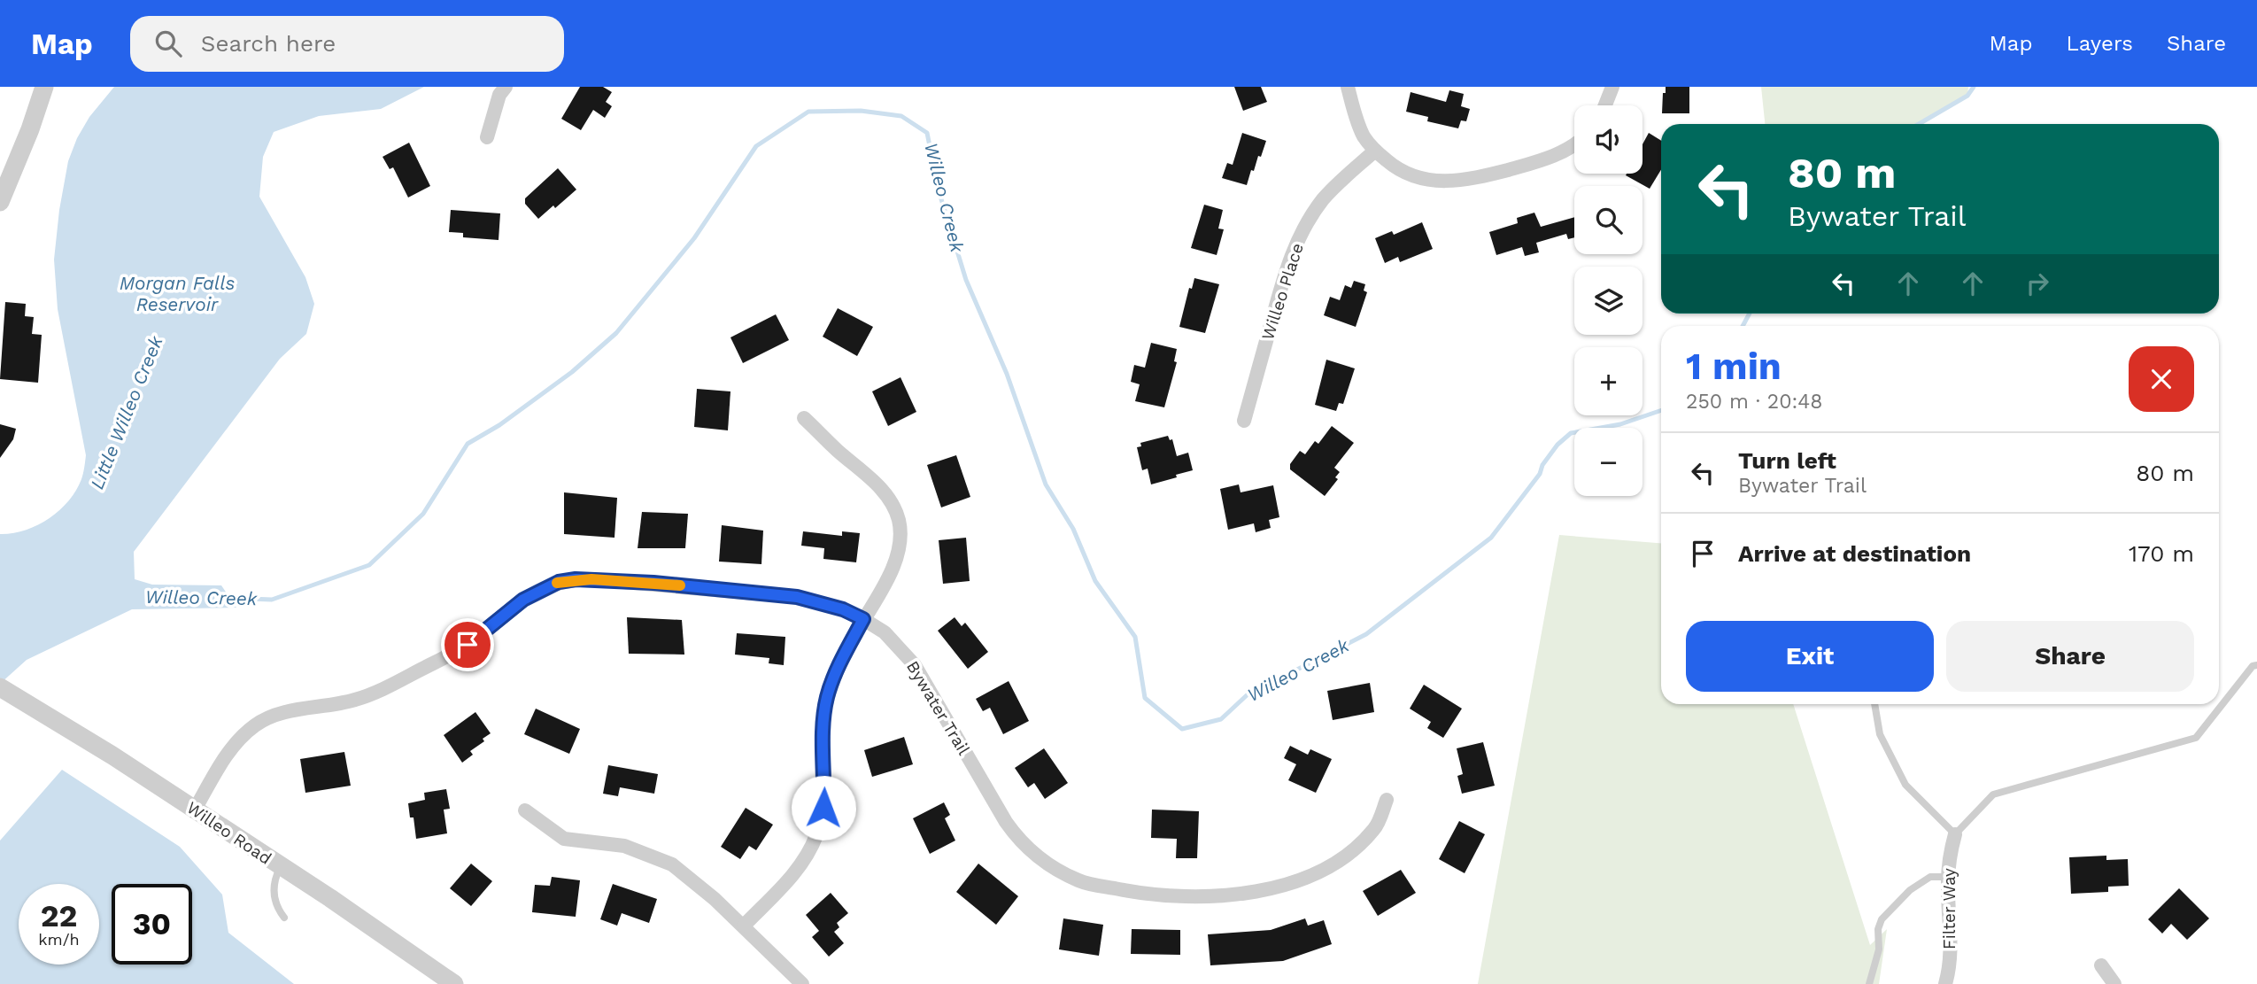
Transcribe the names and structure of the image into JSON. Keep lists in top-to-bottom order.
{
  "streets": {
    "street": [
      "Willeo Place",
      "Bywater Trail",
      "Willeo Road",
      "Filter Way"
    ]
  },
  "crossings": [
    ["Bywater Trail", "Willeo Road"]
  ],
  "water": ["Willeo Creek", "Morgan Falls Reservoir", "Little Willeo Creek"],
  "page": {
    "header": "Map",
    "search": "Search here",
    "nav": ["Map", "Layers", "Share"],
    "map_buttons": ["+", "−"],
    "turn": ["80 m", "Bywater Trail"],
    "heading": ["1 min", "250 m · 20:48"],
    "list": [
      {
        "name": "Turn left",
        "note": "Bywater Trail",
        "value": "80 m"
      },
      {
        "name": "Arrive at destination",
        "value": "170 m"
      }
    ],
    "buttons": ["Exit", "Share"],
    "speed": "22 km/h",
    "limit": "30"
  }
}
